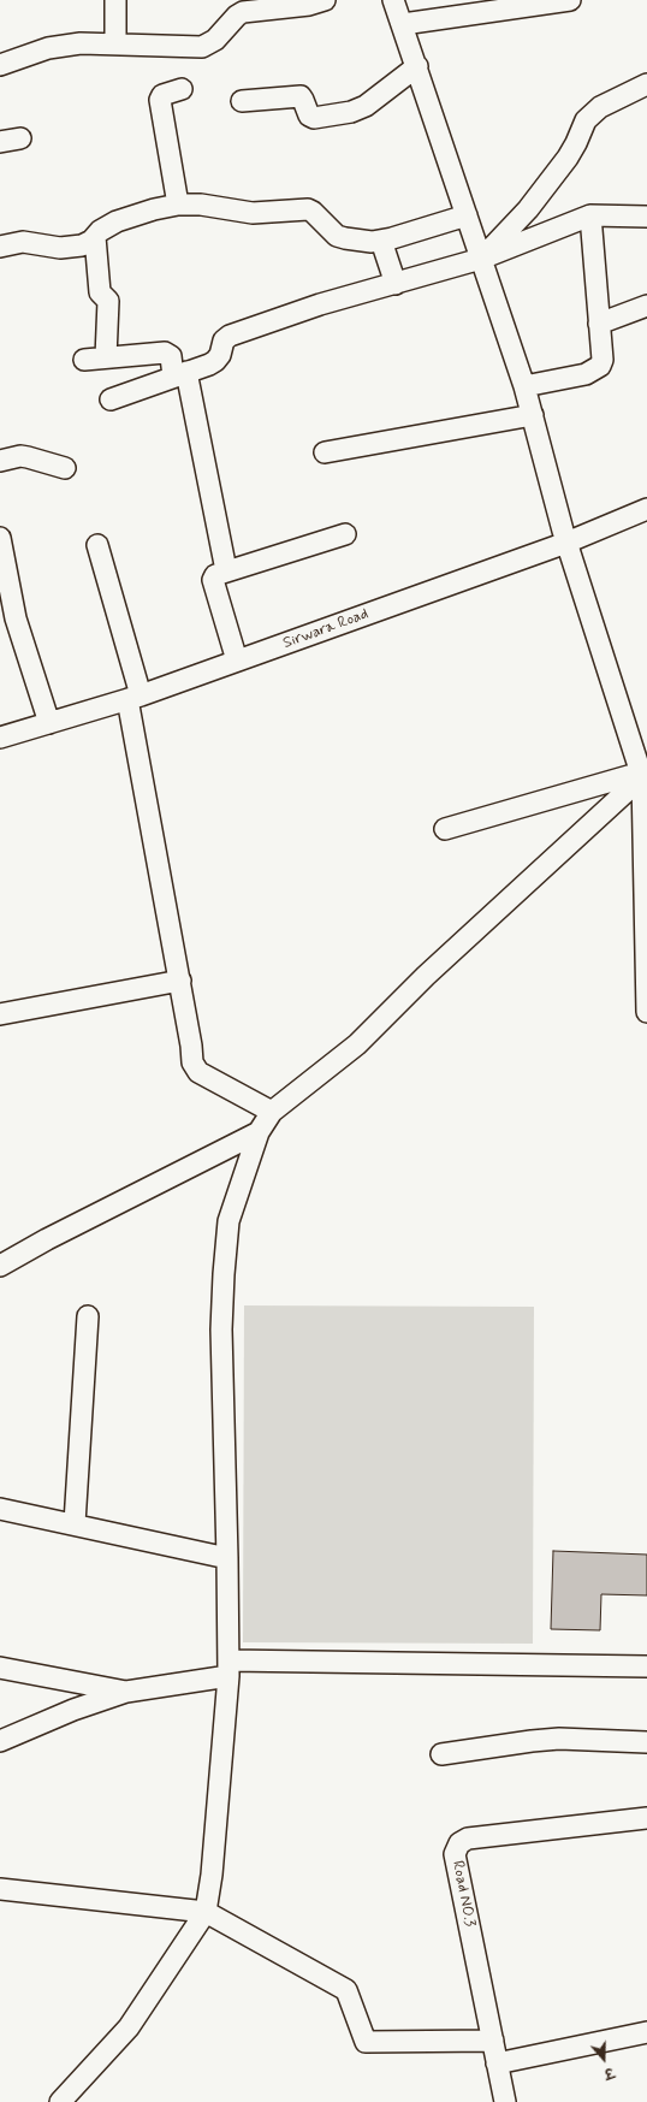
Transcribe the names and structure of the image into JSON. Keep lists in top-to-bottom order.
{
  "streets": {
    "street": ["Sirwara Road", "Road NO.3"]
  },
  "north": "bottom"
}
